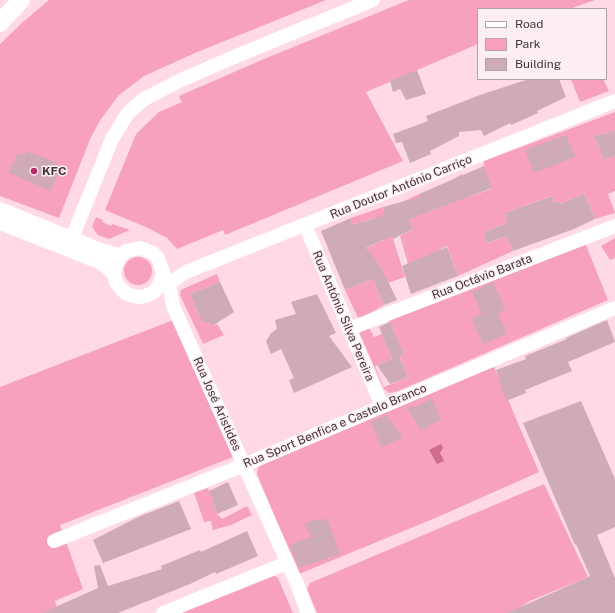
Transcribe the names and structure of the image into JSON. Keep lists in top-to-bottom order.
{
  "streets": {
    "street": [
      "Rua Doutor António Carriço",
      "Rua Octávio Barata",
      "Rua António Silva Pereira",
      "Rua José Aristides",
      "Rua Sport Benfica e Castelo Branco"
    ]
  },
  "crossings": [
    ["Rua Doutor António Carriço", "Rua António Silva Pereira"],
    ["Rua Doutor António Carriço", "Rua José Aristides"],
    ["Rua Octávio Barata", "Rua António Silva Pereira"],
    ["Rua António Silva Pereira", "Rua Sport Benfica e Castelo Branco"],
    ["Rua José Aristides", "Rua Sport Benfica e Castelo Branco"]
  ],
  "places": ["KFC"],
  "legend": ["Road", "Park", "Building"]
}
